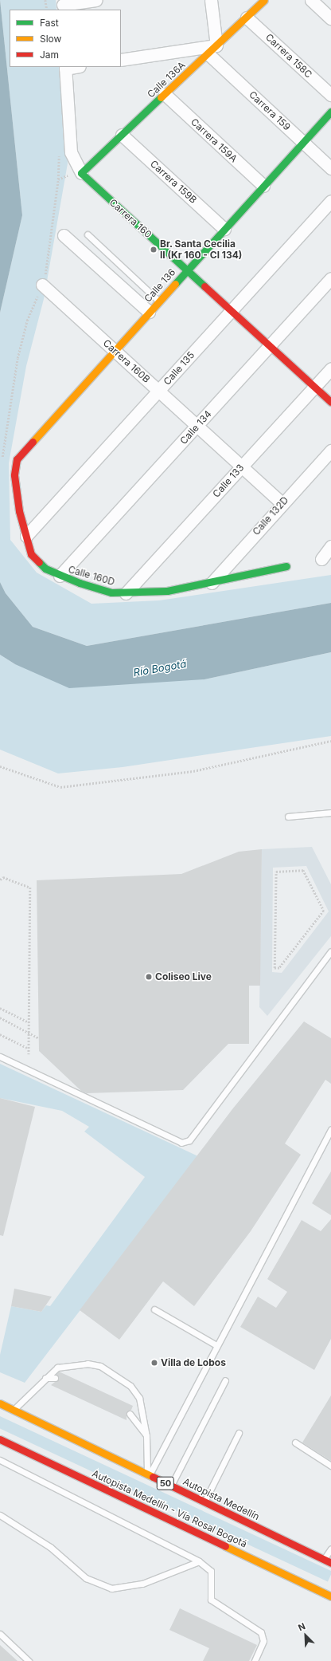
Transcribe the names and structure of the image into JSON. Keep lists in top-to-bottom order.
{
  "streets": {
    "main road": [
      "Calle 136A",
      "Carrera 160",
      "Calle 136",
      "Calle 160D",
      "50",
      "Autopista Medellín",
      "Autopista Medellín - Vía Rosal Bogotá"
    ],
    "street": [
      "Carrera 158C",
      "Carrera 159",
      "Carrera 159A",
      "Carrera 159B",
      "Carrera 160B",
      "Calle 135",
      "Calle 134",
      "Calle 133",
      "Calle 132D"
    ]
  },
  "crossings": [
    ["Carrera 158C", "Calle 136A"],
    ["Calle 136A", "Carrera 159"],
    ["Calle 136A", "Carrera 159A"],
    ["Calle 136A", "Carrera 159B"],
    ["Calle 136A", "Carrera 160"],
    ["Carrera 159", "Calle 136"],
    ["Carrera 159A", "Calle 136"],
    ["Carrera 159B", "Calle 136"],
    ["Carrera 160", "Calle 136"],
    ["Carrera 160", "Calle 135"],
    ["Carrera 160", "Calle 134"],
    ["Carrera 160", "Calle 133"],
    ["Calle 136", "Carrera 160B"],
    ["Calle 136", "Calle 160D"],
    ["Carrera 160B", "Calle 135"],
    ["Carrera 160B", "Calle 134"],
    ["Carrera 160B", "Calle 133"],
    ["Carrera 160B", "Calle 132D"],
    ["Calle 135", "Calle 160D"],
    ["Calle 134", "Calle 160D"],
    ["Calle 133", "Calle 160D"],
    ["Calle 132D", "Calle 160D"]
  ],
  "water": ["Río Bogotá"],
  "places": ["Br. Santa Cecilia II (Kr 160 - Cl 134)", "Coliseo Live", "Villa de Lobos"],
  "legend": ["Fast", "Slow", "Jam"],
  "north": "top left"
}
